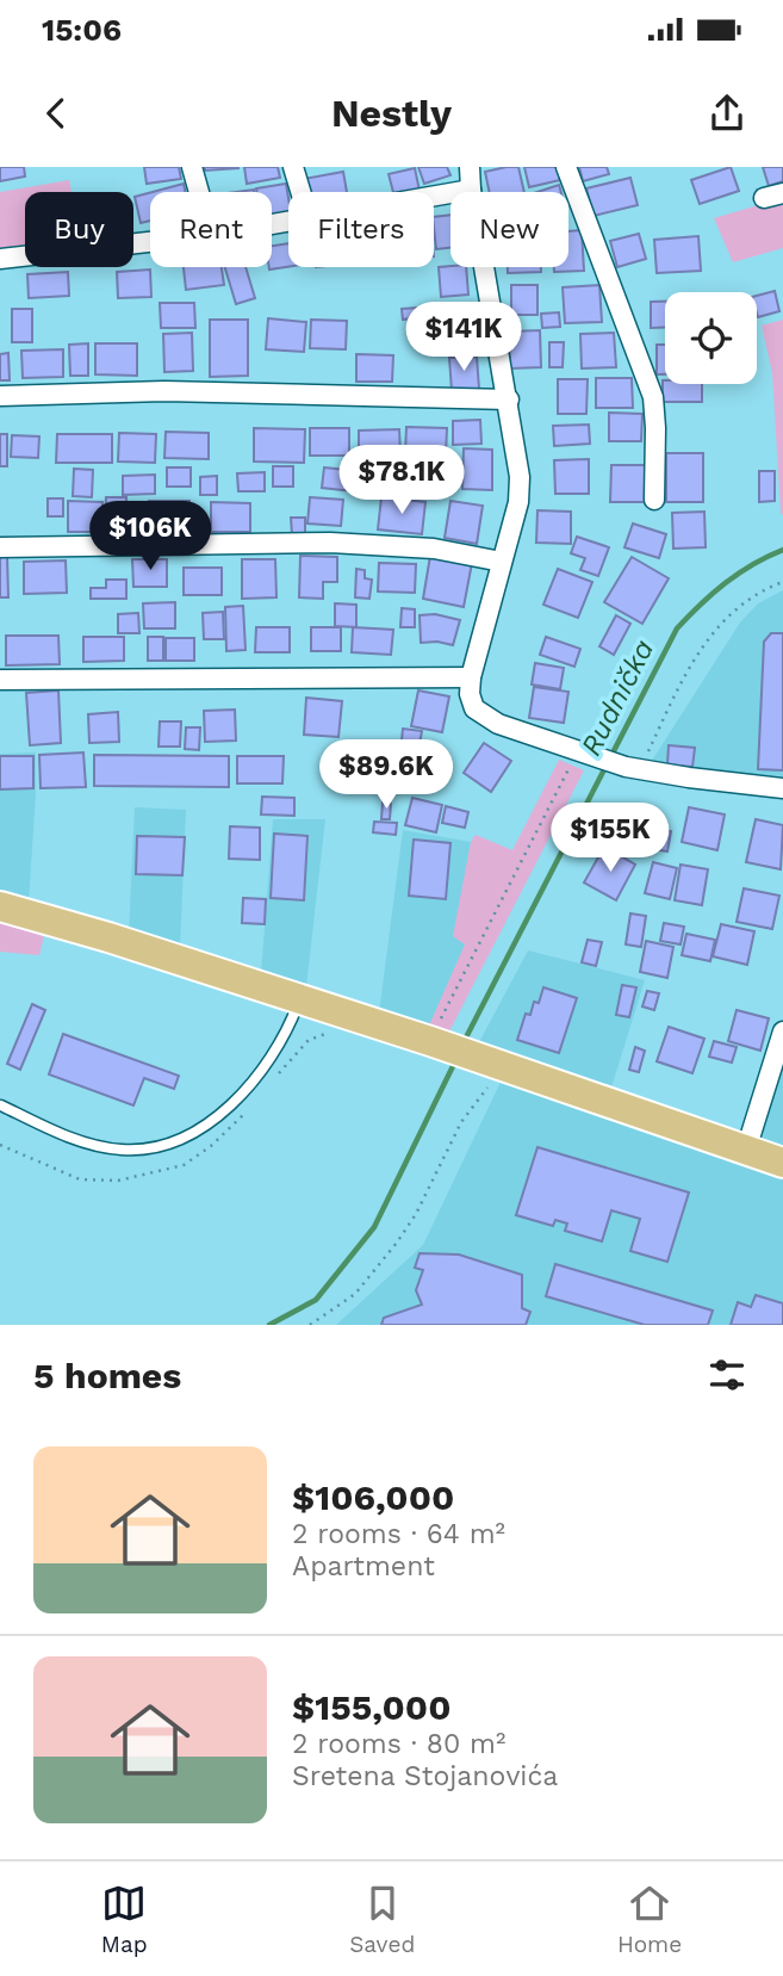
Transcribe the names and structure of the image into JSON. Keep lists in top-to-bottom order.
{
  "water": ["Rudnička"],
  "page": {
    "status": "15:06",
    "header": "Nestly",
    "chip": [
      "Buy",
      "Rent",
      "Filters",
      "New"
    ],
    "price": [
      "$141K",
      "$78.1K",
      "$106K",
      "$89.6K",
      "$155K"
    ],
    "heading": "5 homes",
    "list": [
      {
        "name": "$106,000",
        "note": "2 rooms · 64 m² · Apartment"
      },
      {
        "name": "$155,000",
        "note": "2 rooms · 80 m² · Sretena Stojanovića"
      }
    ],
    "tabs": ["Map", "Saved", "Home"]
  }
}
